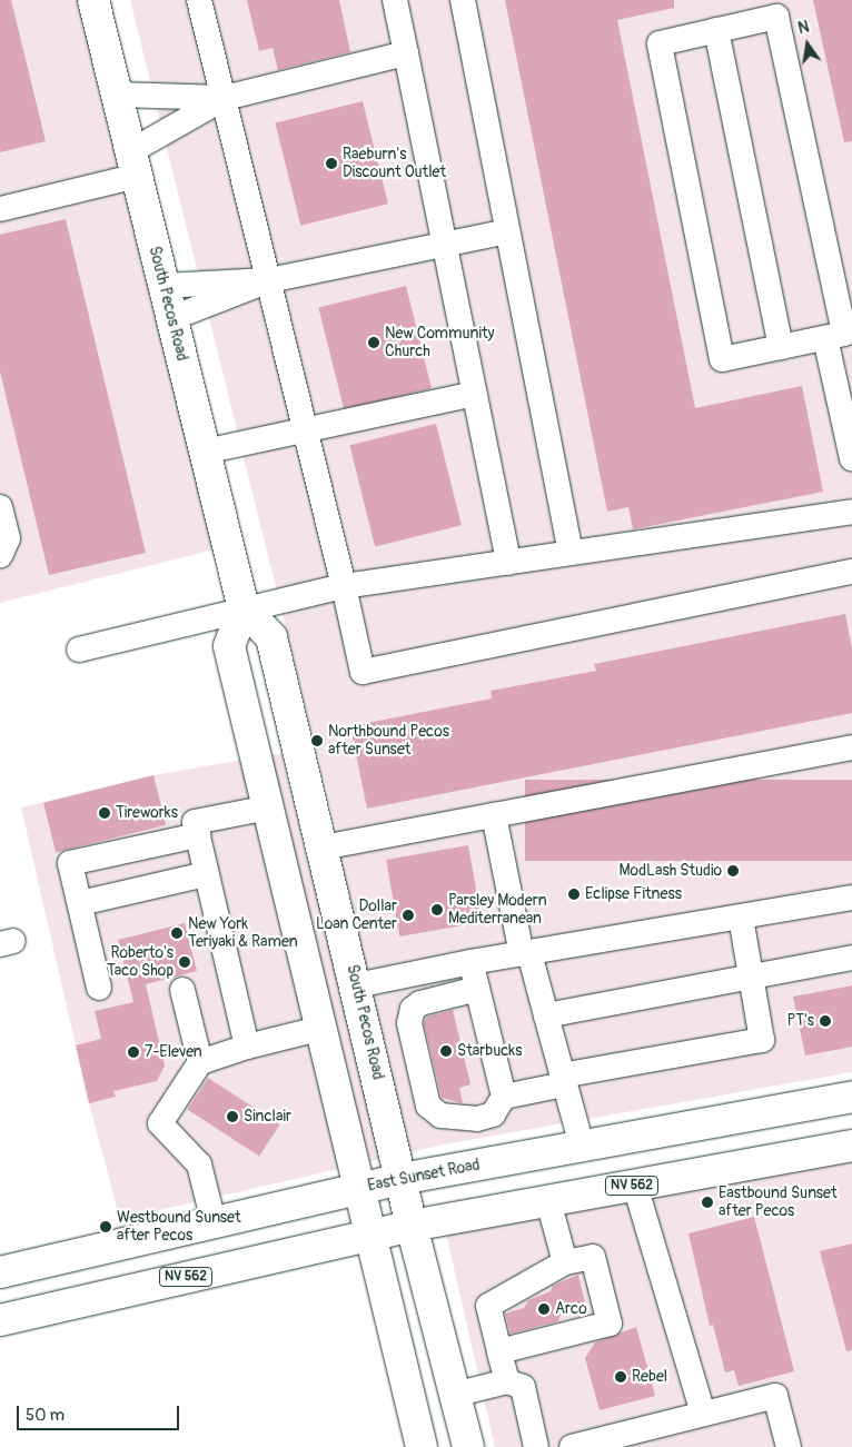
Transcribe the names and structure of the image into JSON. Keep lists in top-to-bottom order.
{
  "streets": {
    "main road": ["South Pecos Road", "East Sunset Road", "NV 562"]
  },
  "crossings": [
    ["South Pecos Road", "East Sunset Road"],
    ["South Pecos Road", "NV 562"]
  ],
  "places": [
    "Raeburn's Discount Outlet",
    "New Community Church",
    "Northbound Pecos after Sunset",
    "Tireworks",
    "ModLash Studio",
    "Eclipse Fitness",
    "Parsley Modern Mediterranean",
    "Dollar Loan Center",
    "New York Teriyaki & Ramen",
    "Roberto's Taco Shop",
    "PT's",
    "Starbucks",
    "7-Eleven",
    "Sinclair",
    "Eastbound Sunset after Pecos",
    "Westbound Sunset after Pecos",
    "Arco",
    "Rebel"
  ],
  "scale_bar": "50 m",
  "north": "top"
}
